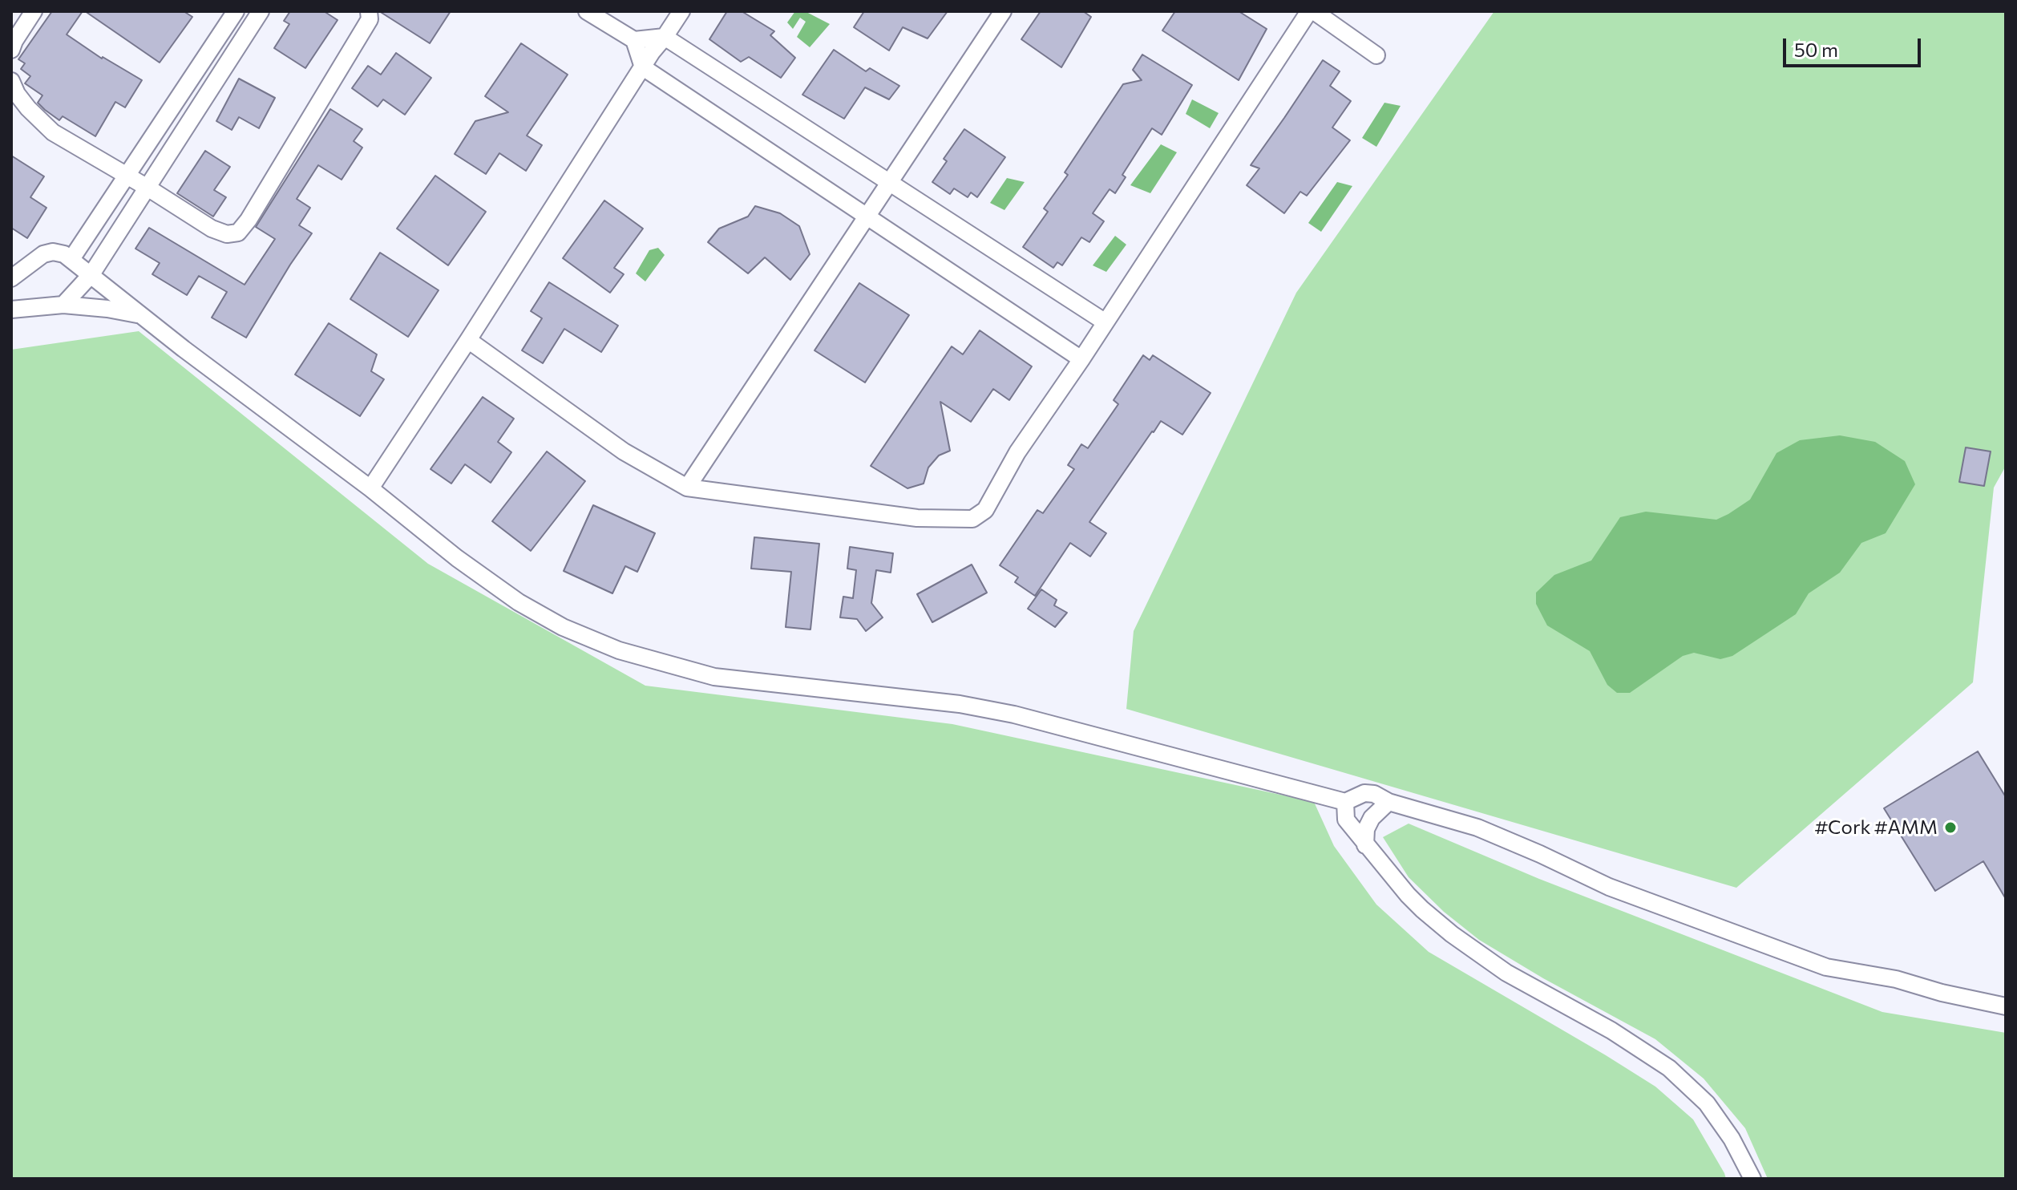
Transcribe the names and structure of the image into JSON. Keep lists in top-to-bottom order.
{
  "places": ["#Cork #AMM"],
  "scale_bar": "50 m"
}
